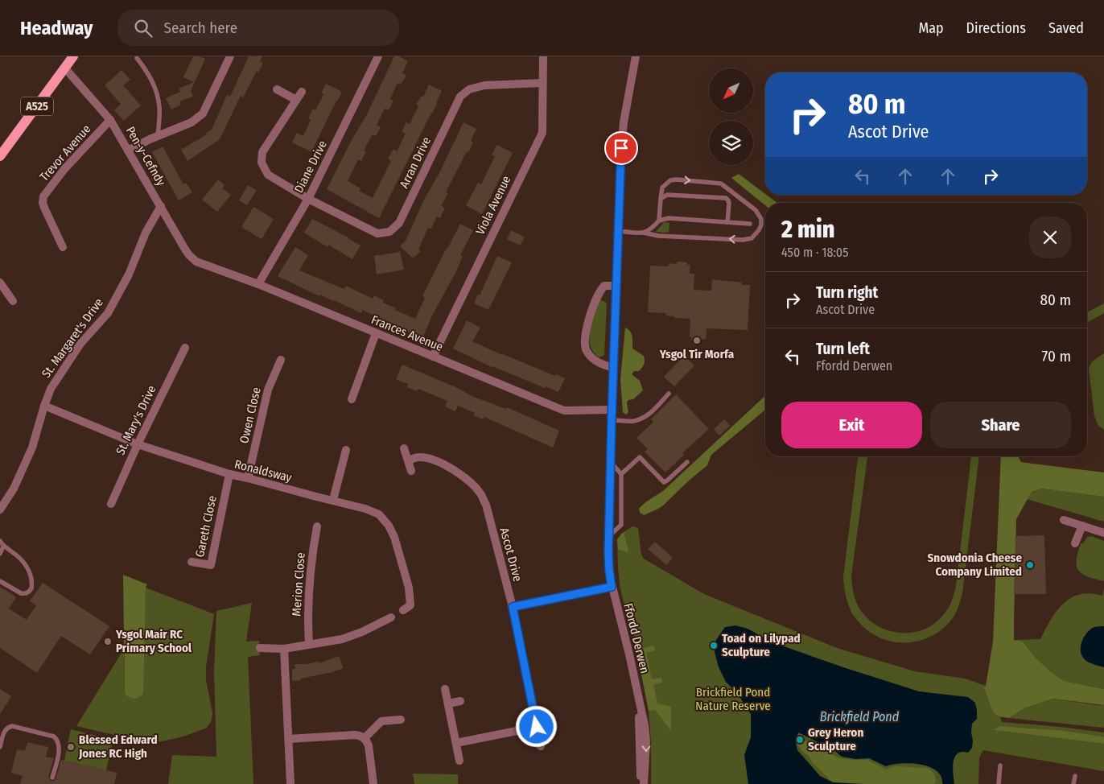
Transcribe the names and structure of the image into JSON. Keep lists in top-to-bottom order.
{
  "streets": {
    "main road": ["A525"],
    "street": [
      "Trevor Avenue",
      "Pen-y-Cefndy",
      "Arran Drive",
      "Diane Drive",
      "Viola Avenue",
      "Frances Avenue",
      "St. Margaret's Drive",
      "Owen Close",
      "St. Mary's Drive",
      "Ronaldsway",
      "Gareth Close",
      "Ascot Drive",
      "Merion Close",
      "Ffordd Derwen"
    ]
  },
  "crossings": [
    ["A525", "Pen-y-Cefndy"],
    ["Trevor Avenue", "Pen-y-Cefndy"],
    ["Pen-y-Cefndy", "Frances Avenue"],
    ["Pen-y-Cefndy", "St. Margaret's Drive"],
    ["Arran Drive", "Diane Drive"],
    ["Arran Drive", "Viola Avenue"],
    ["Diane Drive", "Frances Avenue"],
    ["Viola Avenue", "Frances Avenue"],
    ["Frances Avenue", "Ffordd Derwen"],
    ["St. Margaret's Drive", "Ronaldsway"],
    ["Owen Close", "Ronaldsway"],
    ["St. Mary's Drive", "Ronaldsway"],
    ["Ronaldsway", "Gareth Close"]
  ],
  "water": ["Brickfield Pond"],
  "parks": ["Brickfield Pond Nature Reserve"],
  "places": [
    "Ysgol Tir Morfa",
    "Snowdonia Cheese Company Limited",
    "Ysgol Mair RC Primary School",
    "Toad on Lilypad Sculpture",
    "Grey Heron Sculpture",
    "Blessed Edward Jones RC High"
  ],
  "north": "bottom left",
  "page": {
    "header": "Headway",
    "search": "Search here",
    "nav": ["Map", "Directions", "Saved"],
    "turn": ["80 m", "Ascot Drive"],
    "heading": ["2 min", "450 m · 18:05"],
    "list": [
      {
        "name": "Turn right",
        "note": "Ascot Drive",
        "value": "80 m"
      },
      {
        "name": "Turn left",
        "note": "Ffordd Derwen",
        "value": "70 m"
      }
    ],
    "buttons": ["Exit", "Share"]
  }
}
